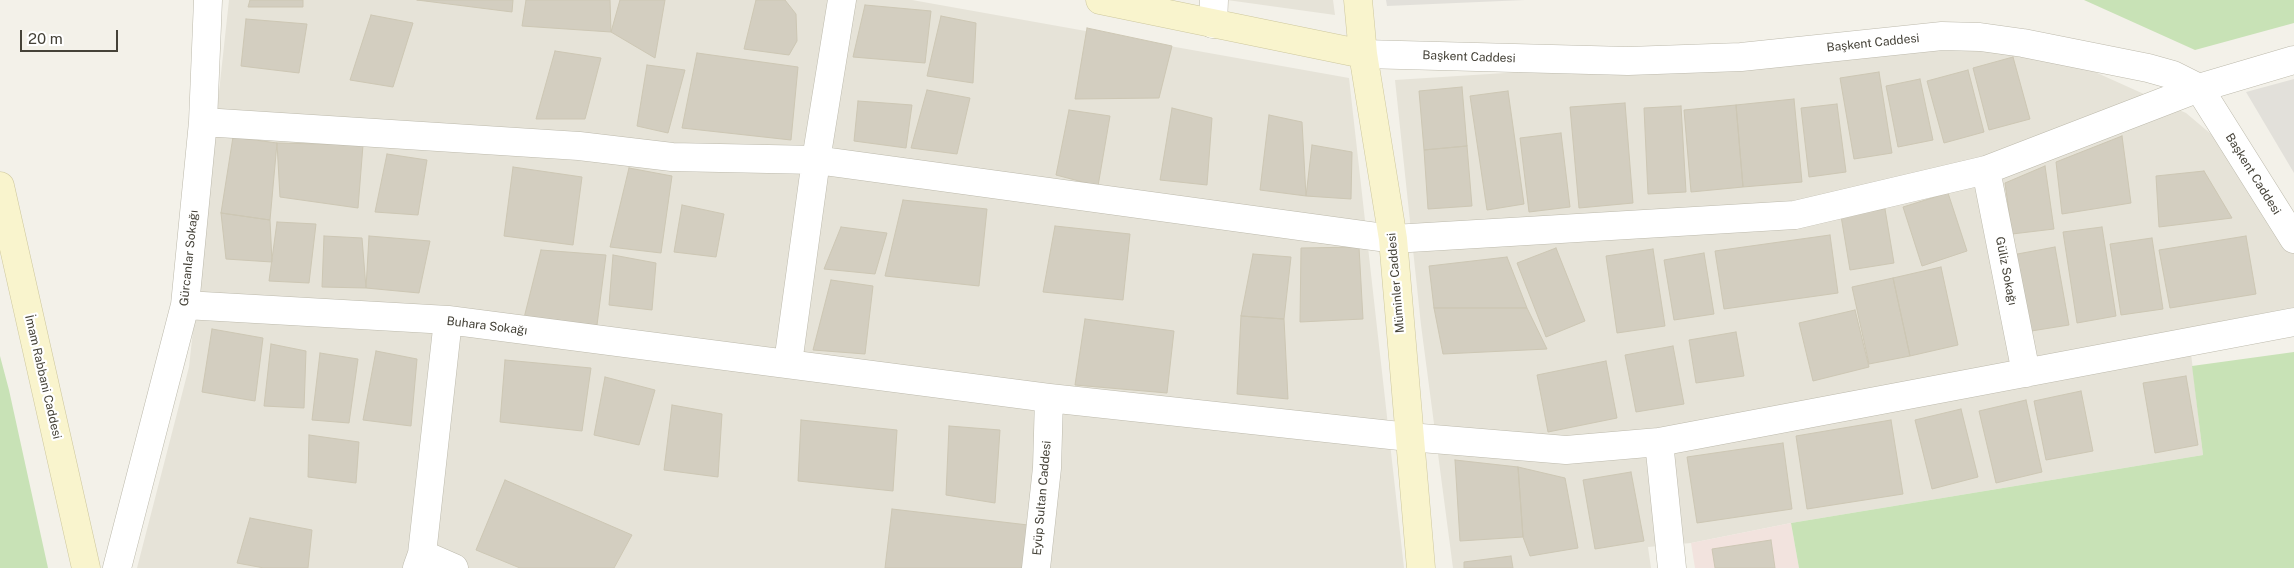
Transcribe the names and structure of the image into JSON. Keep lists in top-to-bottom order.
{
  "streets": {
    "main road": ["Müminler Caddesi", "İmam Rabbani Caddesi"],
    "street": [
      "Başkent Caddesi",
      "Gürcanlar Sokağı",
      "Güliz Sokağı",
      "Buhara Sokağı",
      "Eyüp Sultan Caddesi"
    ]
  },
  "crossings": [
    ["Başkent Caddesi", "Müminler Caddesi"],
    ["Gürcanlar Sokağı", "Buhara Sokağı"],
    ["Güliz Sokağı", "Buhara Sokağı"],
    ["Müminler Caddesi", "Buhara Sokağı"],
    ["Buhara Sokağı", "Eyüp Sultan Caddesi"]
  ],
  "scale_bar": "20 m"
}
